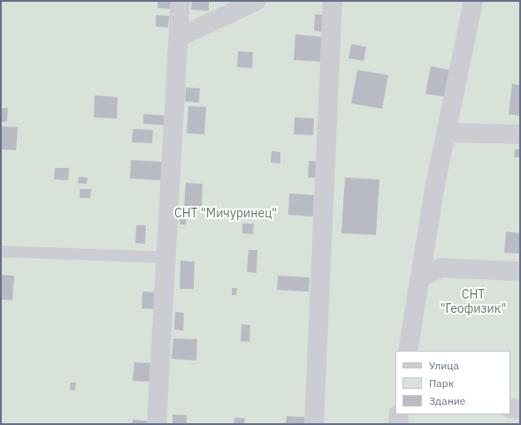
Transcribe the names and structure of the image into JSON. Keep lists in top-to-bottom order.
{
  "parks": ["СНТ \"Мичуринец\"", "СНТ \"Геофизик\""],
  "legend": ["Улица", "Парк", "Здание"]
}
